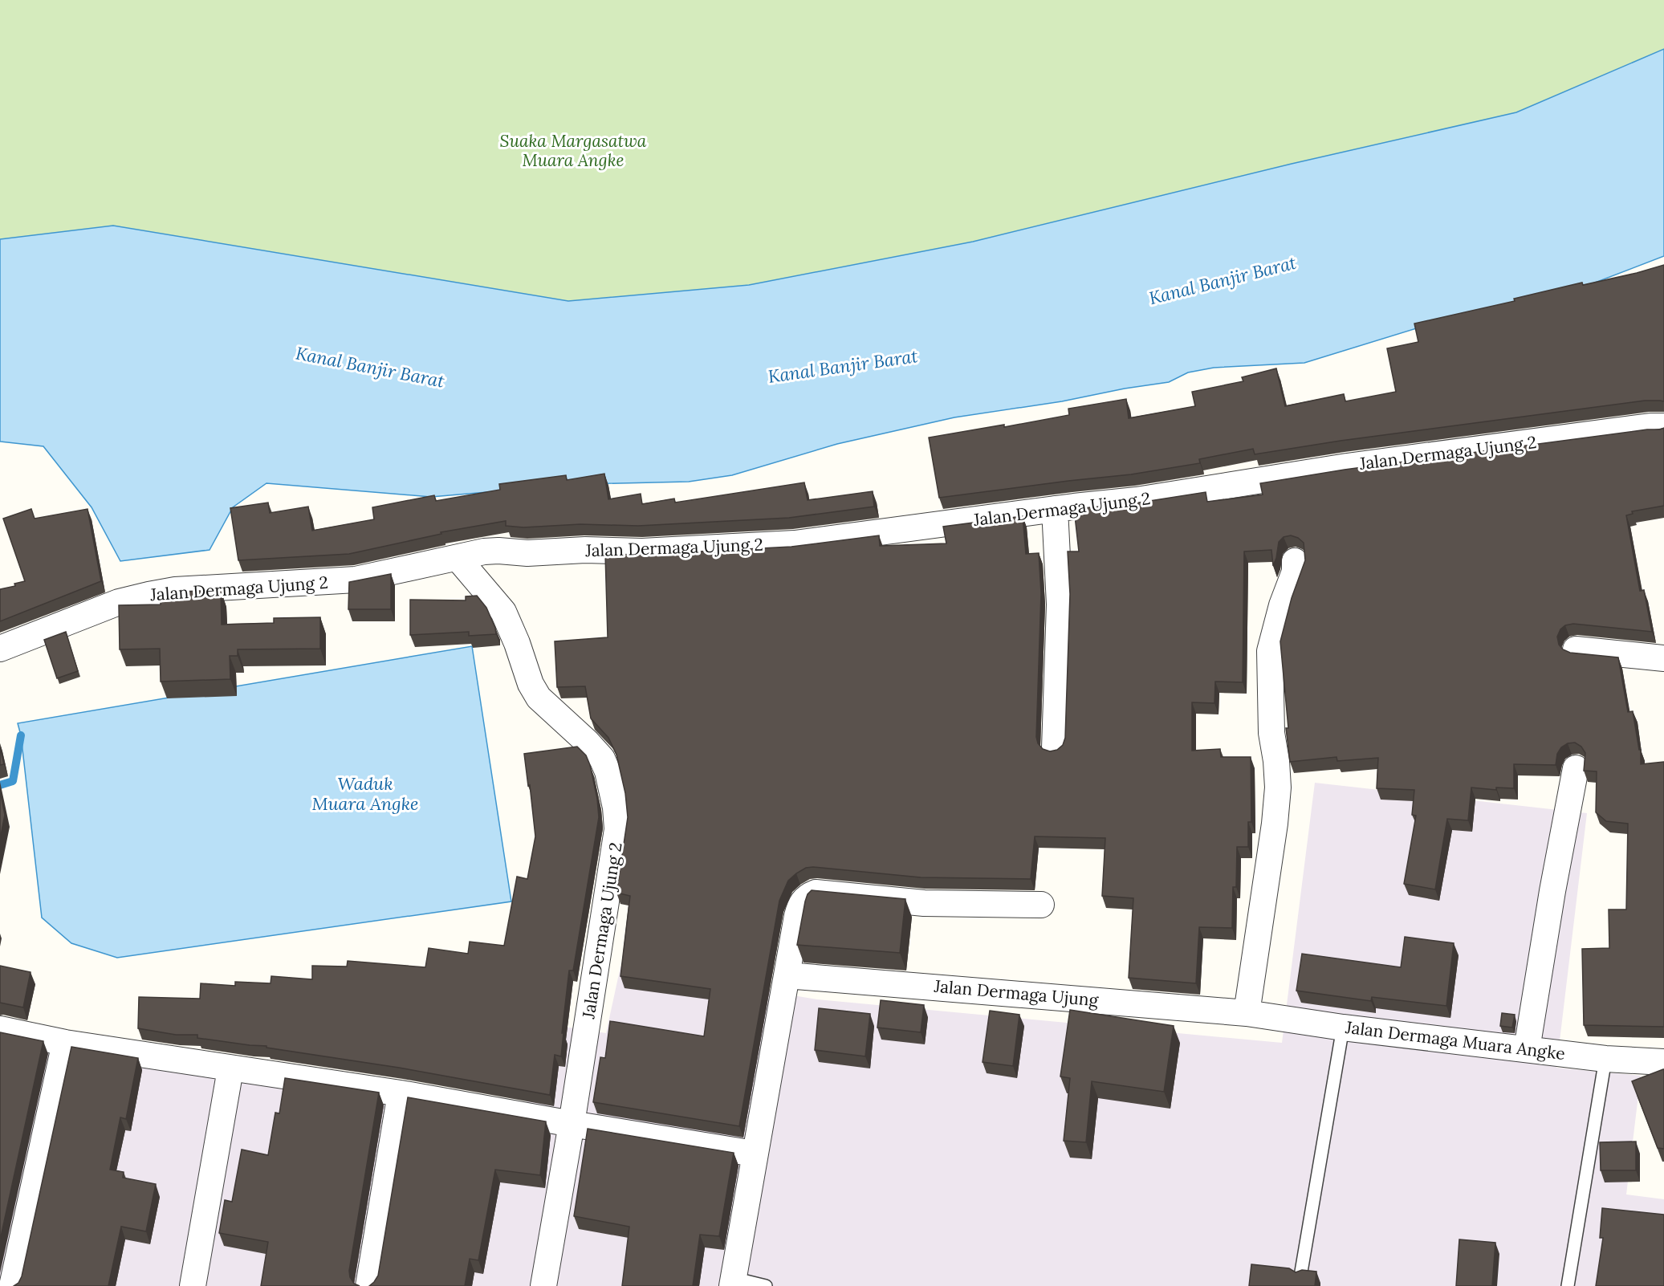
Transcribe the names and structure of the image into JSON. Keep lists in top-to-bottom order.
{
  "streets": {
    "street": ["Jalan Dermaga Ujung 2", "Jalan Dermaga Ujung", "Jalan Dermaga Muara Angke"]
  },
  "crossings": [
    ["Jalan Dermaga Ujung", "Jalan Dermaga Muara Angke"]
  ],
  "water": ["Kanal Banjir Barat", "Waduk Muara Angke"],
  "parks": ["Suaka Margasatwa Muara Angke"]
}
